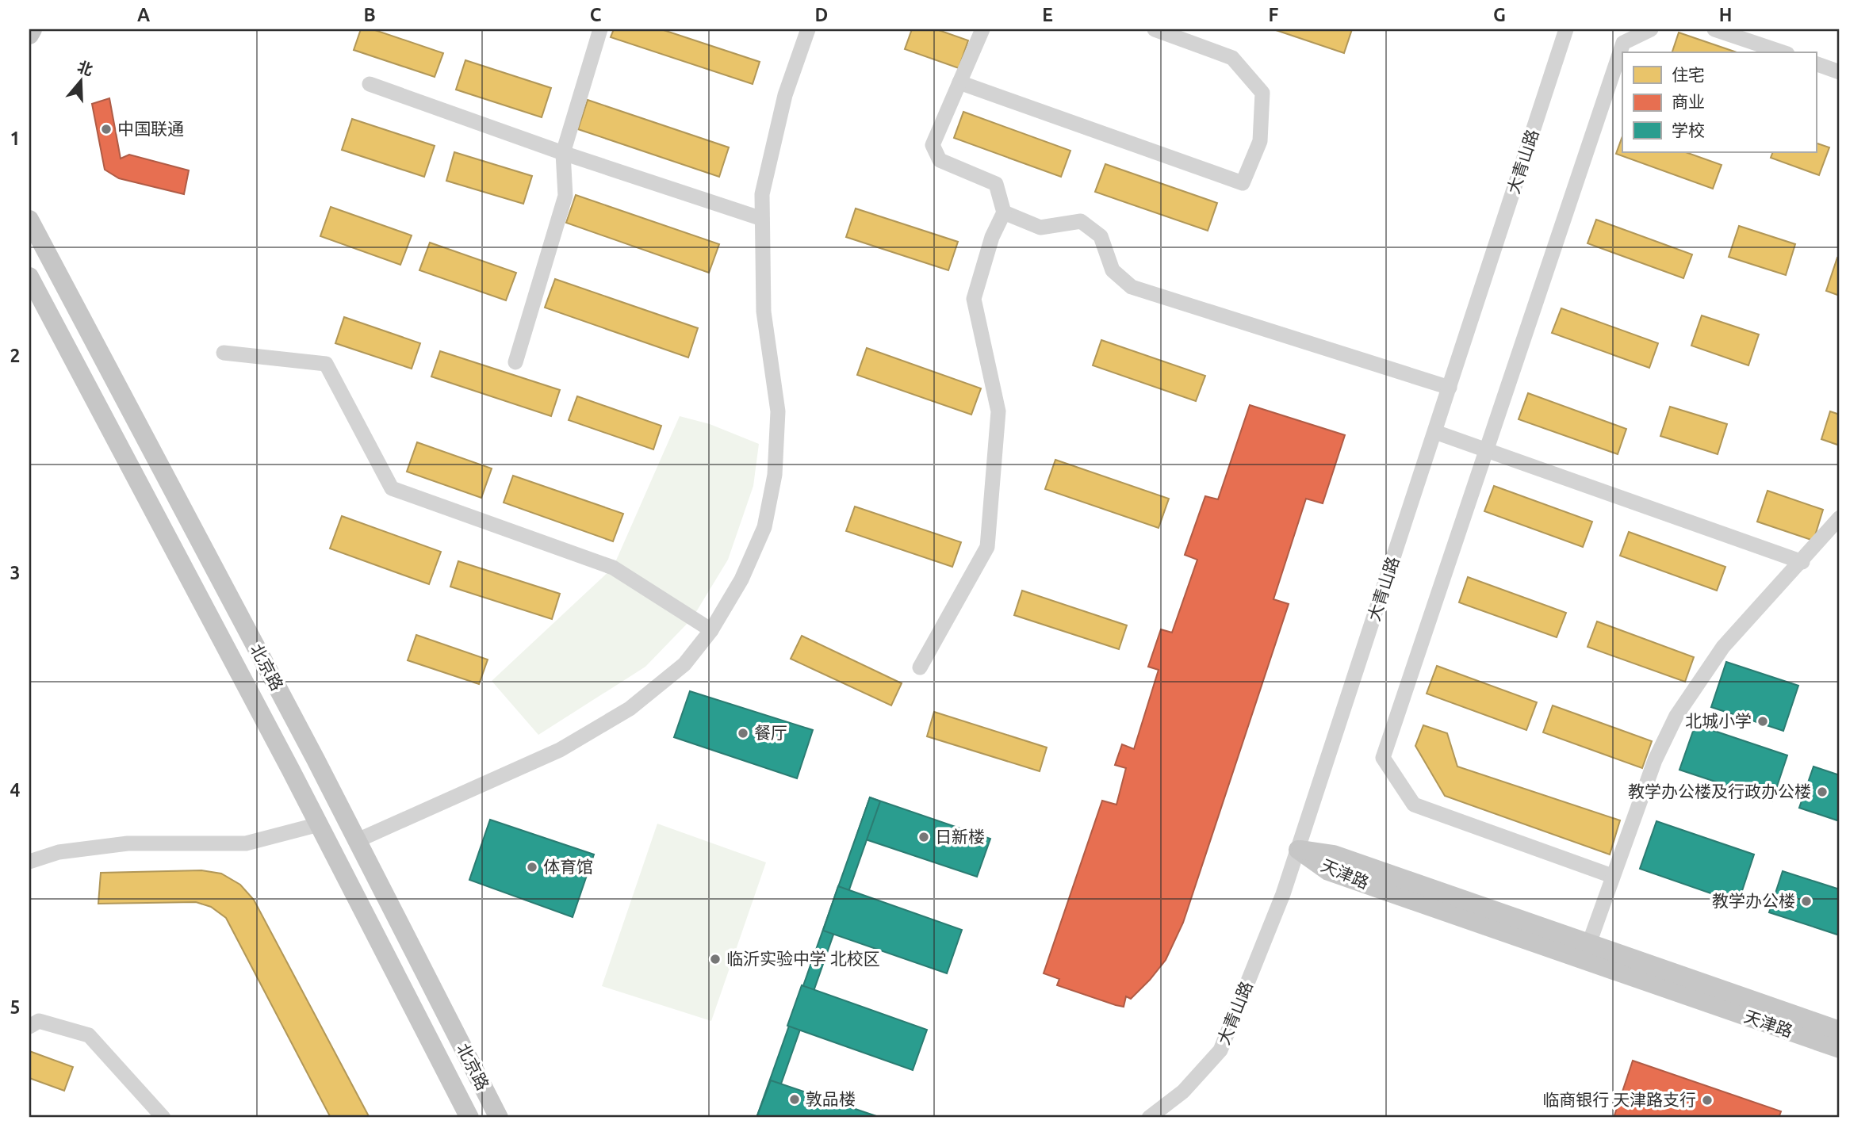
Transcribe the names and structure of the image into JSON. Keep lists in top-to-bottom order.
{
  "streets": {
    "main road": ["北京路", "天津路"],
    "street": ["大青山路"]
  },
  "crossings": [
    ["大青山路", "天津路"]
  ],
  "places": [
    "中国联通",
    "北城小学",
    "餐厅",
    "教学办公楼及行政办公楼",
    "日新楼",
    "体育馆",
    "教学办公楼",
    "临沂实验中学 北校区",
    "敦品楼",
    "临商银行 天津路支行"
  ],
  "legend": ["住宅", "商业", "学校"],
  "north": "top",
  "grid": {
    "columns": [
      "A",
      "B",
      "C",
      "D",
      "E",
      "F",
      "G",
      "H"
    ],
    "rows": [
      "1",
      "2",
      "3",
      "4",
      "5"
    ]
  }
}
